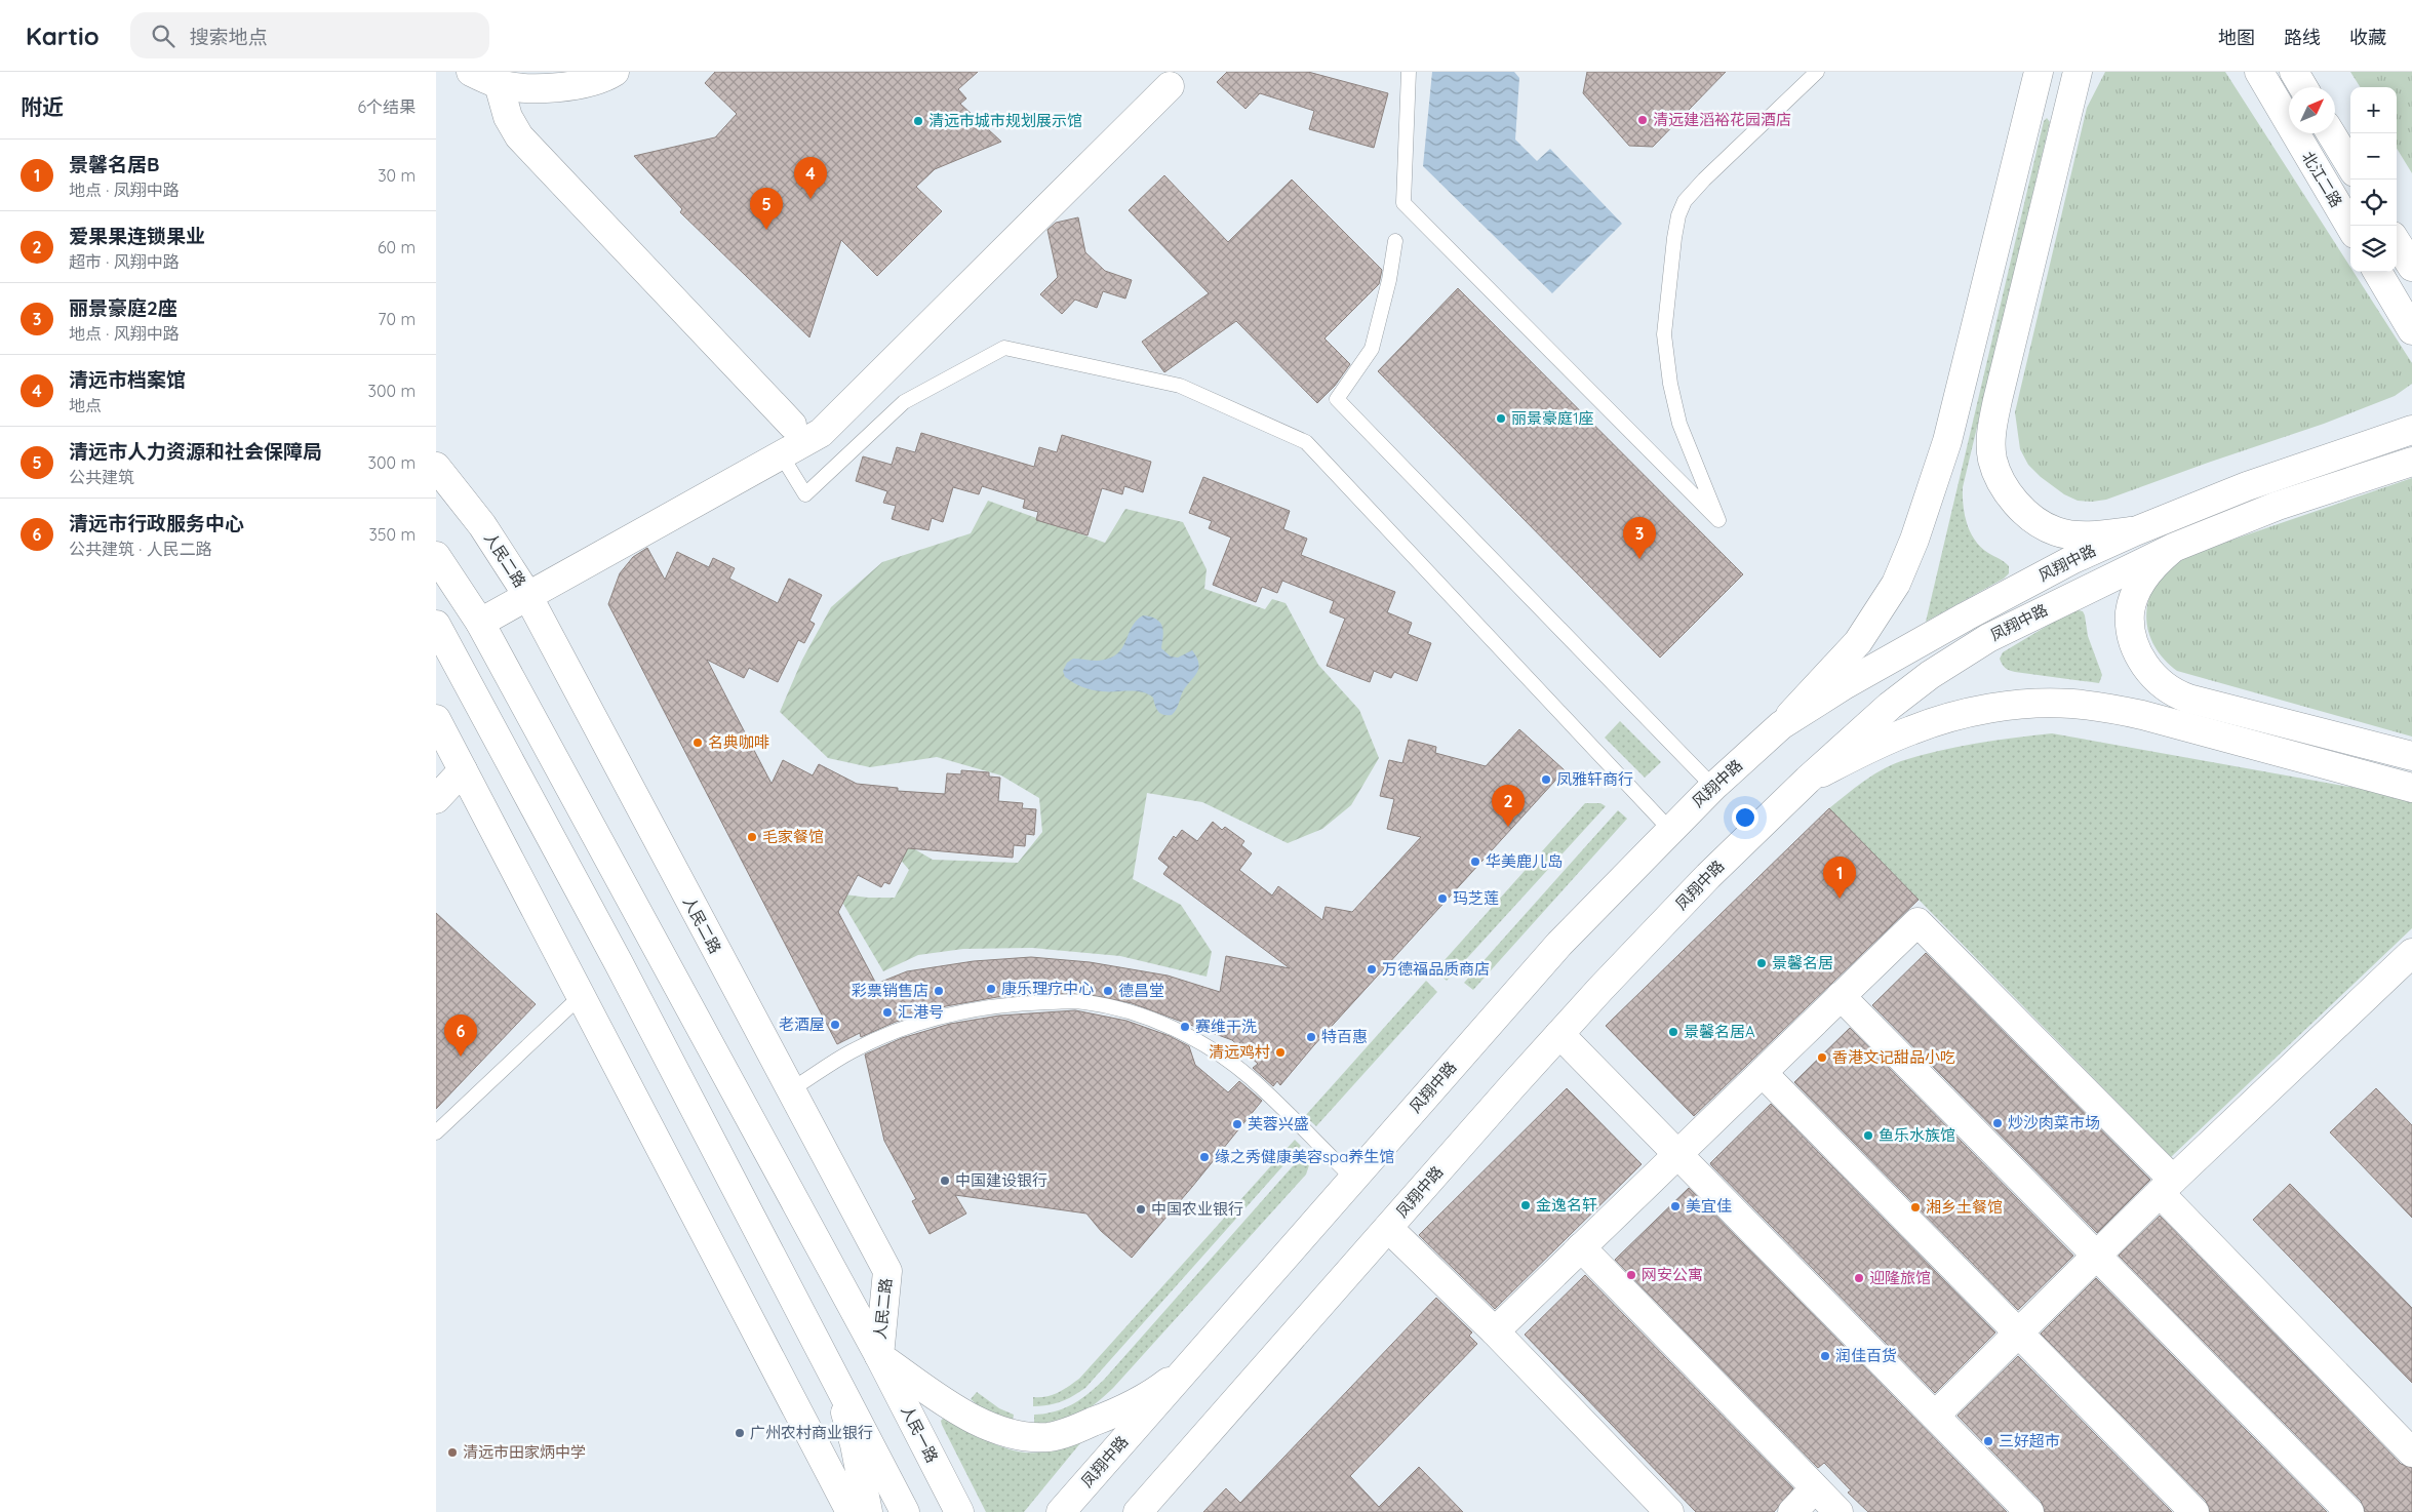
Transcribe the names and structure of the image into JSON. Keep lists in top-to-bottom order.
{
  "streets": {
    "main road": [
      "北江二路",
      "人民二路",
      "风翔中路",
      "凤翔中路",
      "人民一路"
    ]
  },
  "crossings": [
    ["人民二路", "人民一路"],
    ["风翔中路", "凤翔中路"]
  ],
  "places": [
    "清远建滔裕花园酒店",
    "清远市城市规划展示馆",
    "丽景豪庭1座",
    "名典咖啡",
    "凤雅轩商行",
    "毛家餐馆",
    "华美鹿儿岛",
    "玛芝莲",
    "景馨名居",
    "万德福品质商店",
    "康乐理疗中心",
    "彩票销售店",
    "德昌堂",
    "汇港号",
    "老酒屋",
    "赛维干洗",
    "景馨名居A",
    "特百惠",
    "清远鸡村",
    "香港文记甜品小吃",
    "炒沙肉菜市场",
    "芙蓉兴盛",
    "鱼乐水族馆",
    "缘之秀健康美容spa养生馆",
    "中国建设银行",
    "金逸名轩",
    "美宜佳",
    "湘乡土餐馆",
    "中国农业银行",
    "网安公寓",
    "迎隆旅馆",
    "润佳百货",
    "广州农村商业银行",
    "三好超市",
    "清远市田家炳中学"
  ],
  "north": "top right",
  "page": {
    "header": "Kartio",
    "search": "搜索地点",
    "nav": ["地图", "路线", "收藏"],
    "heading": ["附近", "6个结果"],
    "map_buttons": ["+", "−"],
    "list": [
      {
        "mark": "1",
        "name": "景馨名居B",
        "note": "地点 · 凤翔中路",
        "value": "30 m"
      },
      {
        "mark": "2",
        "name": "爱果果连锁果业",
        "note": "超市 · 风翔中路",
        "value": "60 m"
      },
      {
        "mark": "3",
        "name": "丽景豪庭2座",
        "note": "地点 · 风翔中路",
        "value": "70 m"
      },
      {
        "mark": "4",
        "name": "清远市档案馆",
        "note": "地点",
        "value": "300 m"
      },
      {
        "mark": "5",
        "name": "清远市人力资源和社会保障局",
        "note": "公共建筑",
        "value": "300 m"
      },
      {
        "mark": "6",
        "name": "清远市行政服务中心",
        "note": "公共建筑 · 人民二路",
        "value": "350 m"
      }
    ],
    "pins": [
      "4",
      "5",
      "3",
      "2",
      "1",
      "6"
    ]
  }
}
